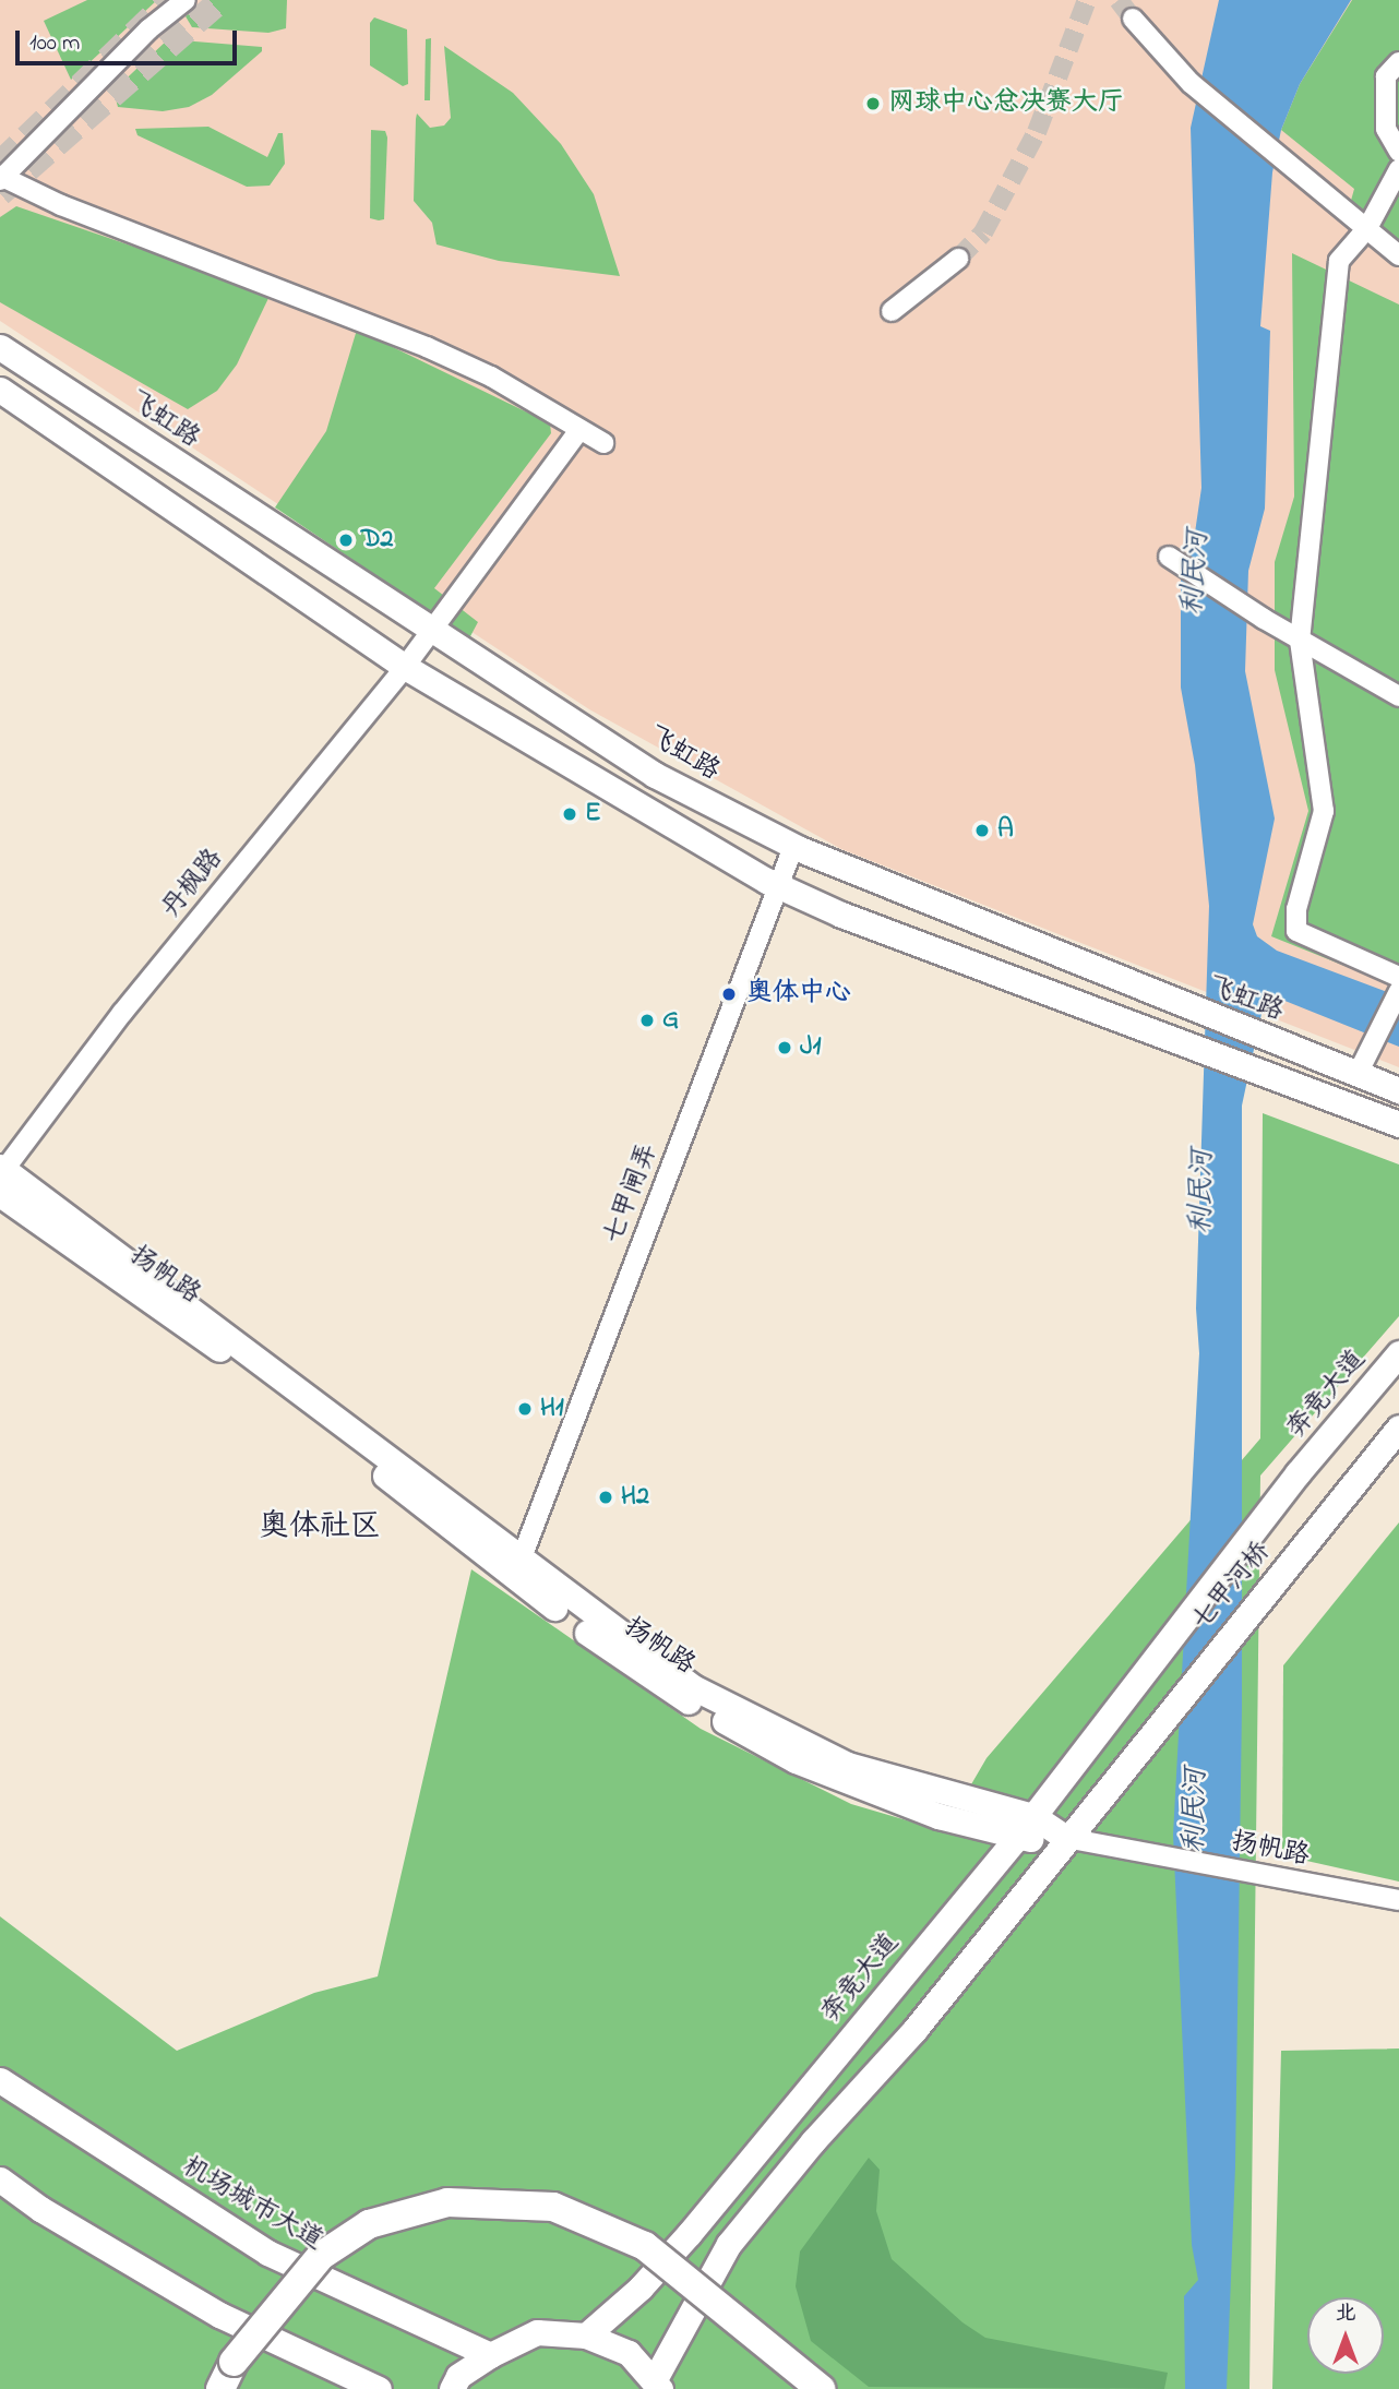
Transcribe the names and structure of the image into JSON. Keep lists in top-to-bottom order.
{
  "streets": {
    "main road": [
      "飞虹路",
      "扬帆路",
      "奔竞大道",
      "七甲河桥",
      "机场城市大道"
    ],
    "street": ["丹枫路", "七甲闸弄"]
  },
  "crossings": [
    ["飞虹路", "丹枫路"],
    ["飞虹路", "七甲闸弄"],
    ["扬帆路", "奔竞大道"],
    ["扬帆路", "七甲河桥"],
    ["奔竞大道", "七甲河桥"]
  ],
  "districts": ["奥体社区"],
  "water": ["利民河"],
  "places": [
    "网球中心总决赛大厅",
    "D2",
    "E",
    "A",
    "奥体中心",
    "G",
    "J1",
    "H1",
    "H2"
  ],
  "scale_bar": "100 m",
  "north": "top"
}
